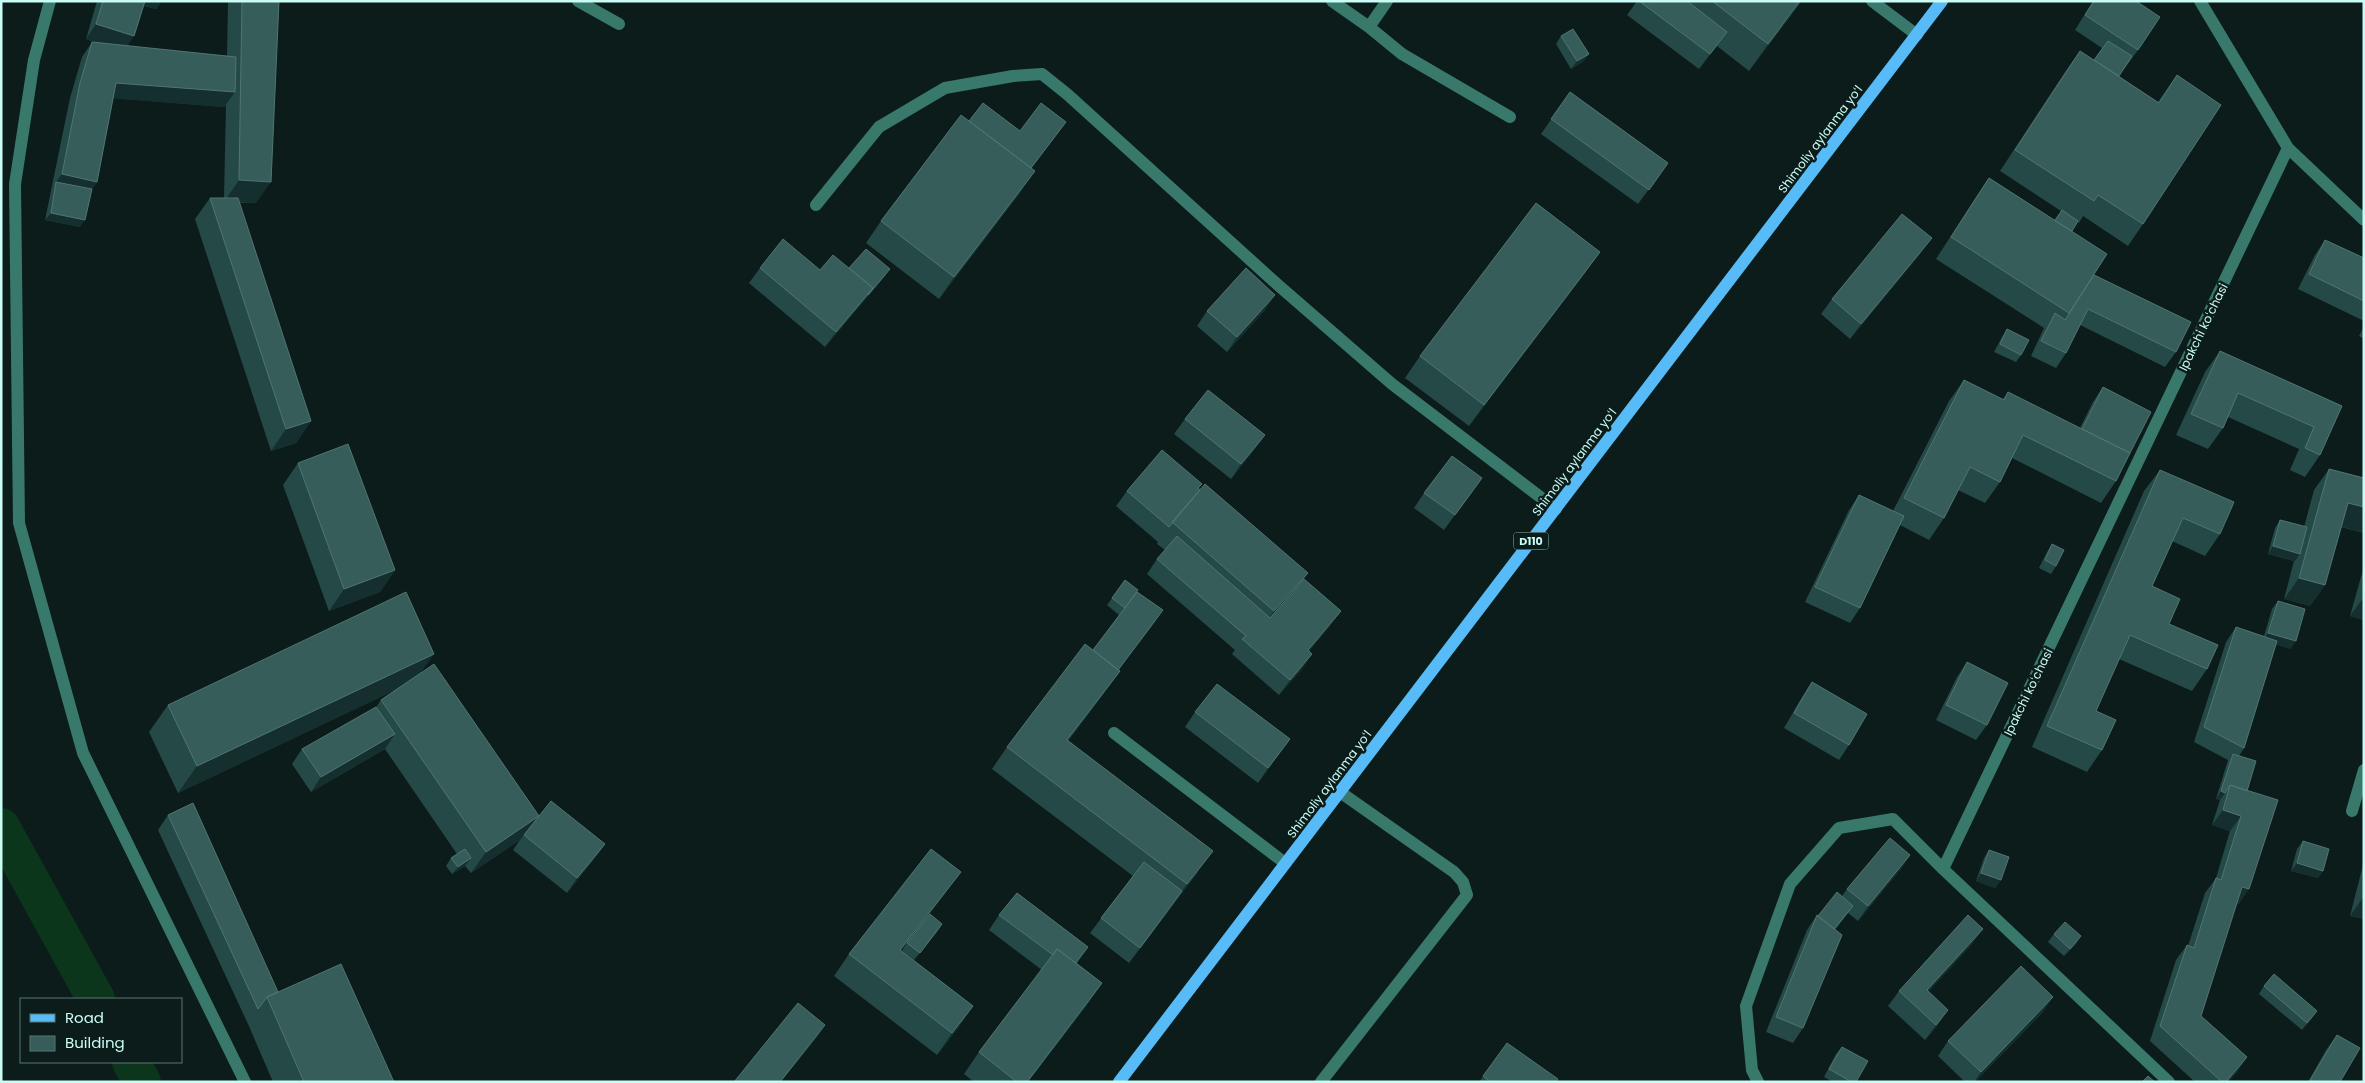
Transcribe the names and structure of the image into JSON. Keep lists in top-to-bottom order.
{
  "streets": {
    "main road": ["Shimoliy aylanma yoʻl", "D110"],
    "street": ["Ipakchi koʻchasi"]
  },
  "legend": ["Road", "Building"]
}
